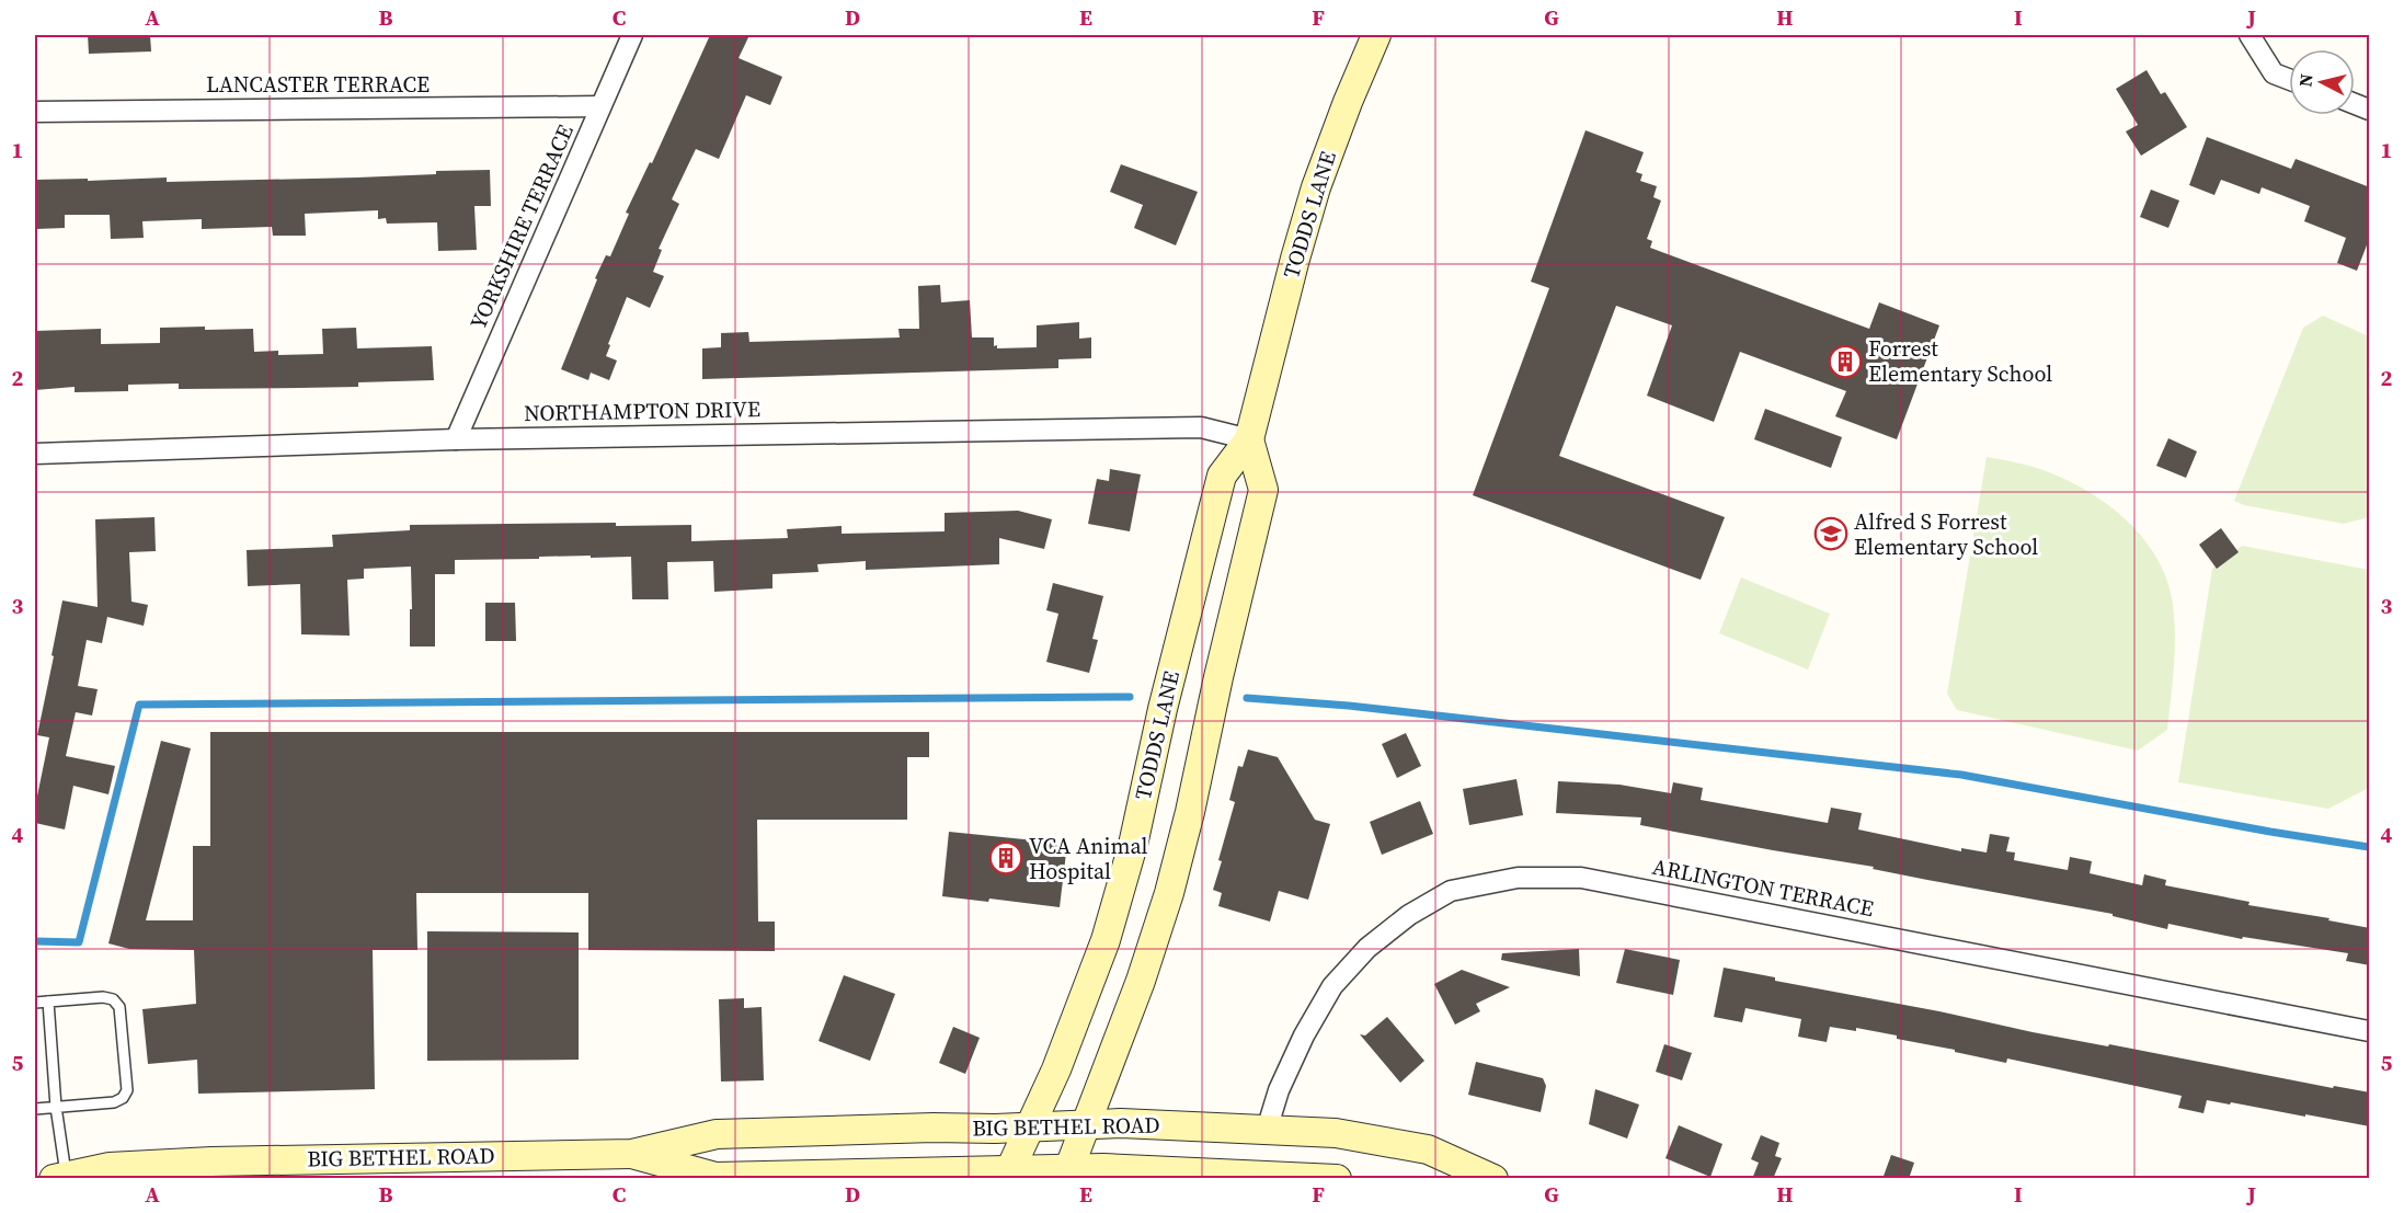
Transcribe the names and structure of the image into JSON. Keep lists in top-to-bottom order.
{
  "streets": {
    "main road": ["TODDS LANE", "BIG BETHEL ROAD"],
    "street": [
      "LANCASTER TERRACE",
      "YORKSHIRE TERRACE",
      "NORTHAMPTON DRIVE",
      "ARLINGTON TERRACE"
    ]
  },
  "crossings": [
    ["LANCASTER TERRACE", "YORKSHIRE TERRACE"],
    ["TODDS LANE", "NORTHAMPTON DRIVE"],
    ["TODDS LANE", "BIG BETHEL ROAD"],
    ["YORKSHIRE TERRACE", "NORTHAMPTON DRIVE"],
    ["ARLINGTON TERRACE", "BIG BETHEL ROAD"]
  ],
  "places": {
    "building": ["Forrest Elementary School", "VCA Animal Hospital"],
    "school or university": ["Alfred S Forrest Elementary School"]
  },
  "north": "left",
  "grid": {
    "columns": [
      "A",
      "B",
      "C",
      "D",
      "E",
      "F",
      "G",
      "H",
      "I",
      "J"
    ],
    "rows": [
      "1",
      "2",
      "3",
      "4",
      "5"
    ]
  }
}
